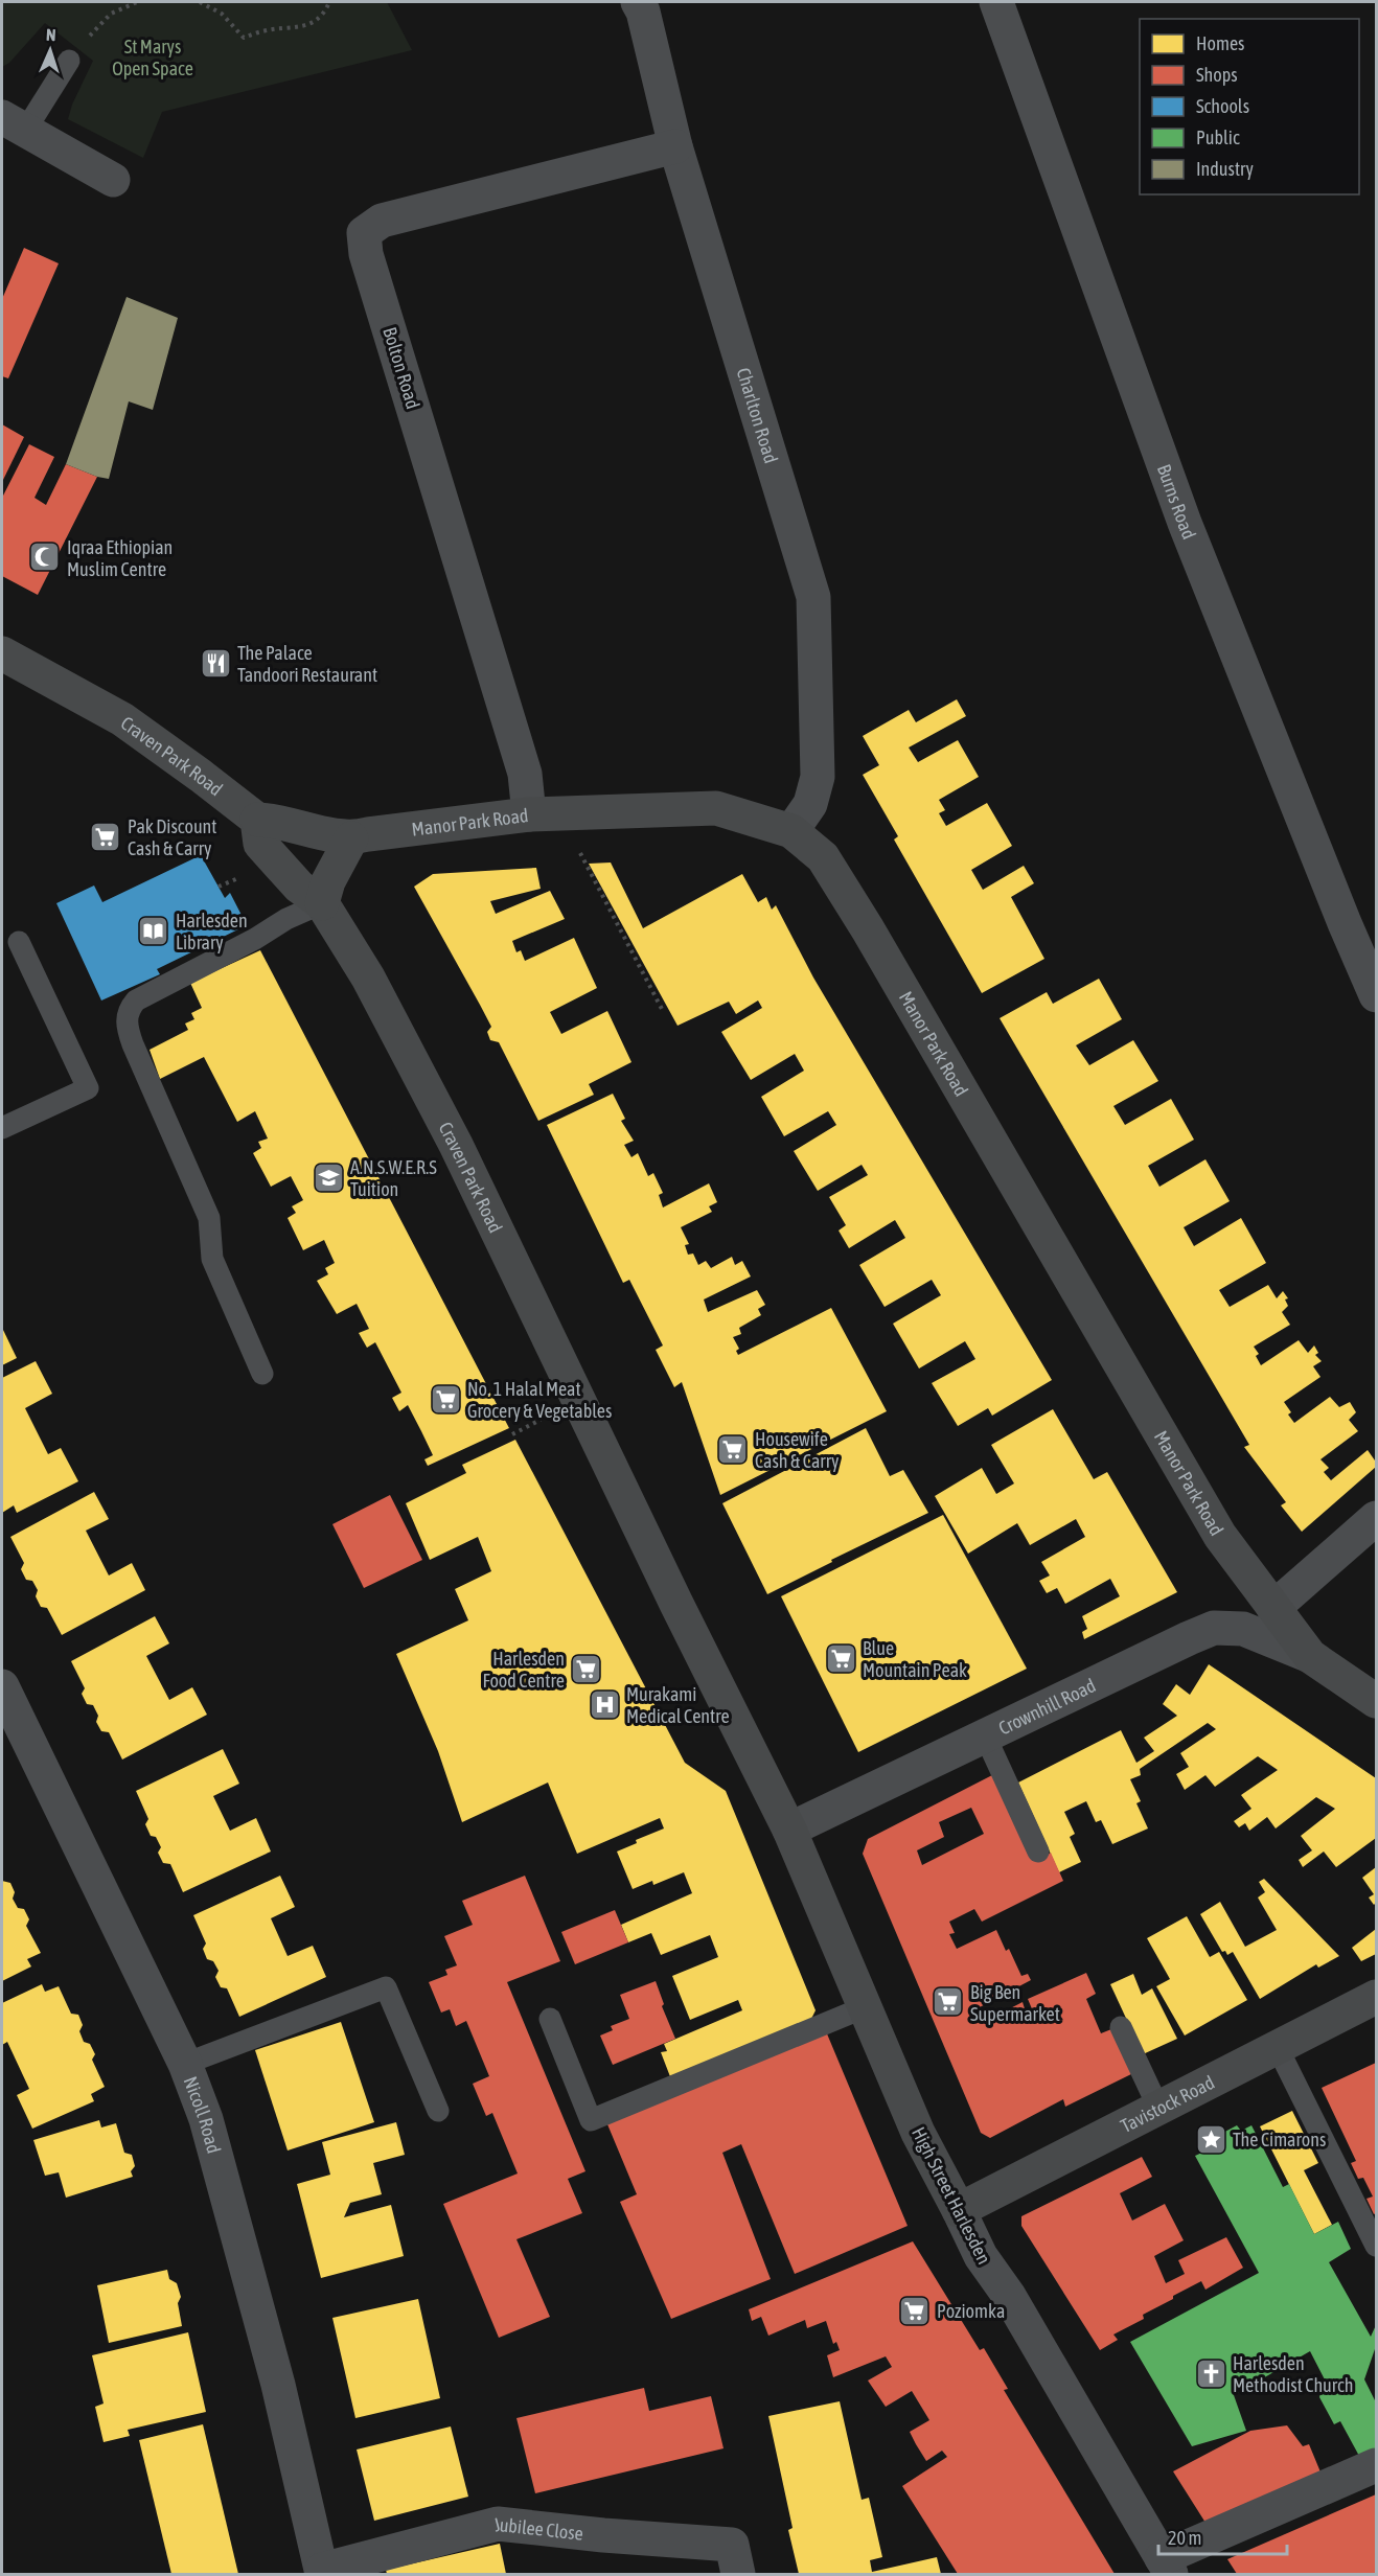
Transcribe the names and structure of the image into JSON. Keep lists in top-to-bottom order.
{
  "streets": {
    "main road": [
      "Craven Park Road",
      "Manor Park Road",
      "Tavistock Road",
      "High Street Harlesden"
    ],
    "street": [
      "Bolton Road",
      "Charlton Road",
      "Burns Road",
      "Crownhill Road",
      "Nicoll Road",
      "Jubilee Close"
    ]
  },
  "crossings": [
    ["Bolton Road", "Charlton Road"],
    ["Bolton Road", "Manor Park Road"],
    ["Charlton Road", "Manor Park Road"],
    ["Craven Park Road", "Manor Park Road"],
    ["Craven Park Road", "Crownhill Road"],
    ["Craven Park Road", "High Street Harlesden"],
    ["Manor Park Road", "Crownhill Road"],
    ["Crownhill Road", "High Street Harlesden"],
    ["Tavistock Road", "High Street Harlesden"],
    ["Nicoll Road", "Jubilee Close"]
  ],
  "parks": ["St Marys Open Space"],
  "places": {
    "mosque": ["Iqraa Ethiopian Muslim Centre"],
    "restaurant": ["The Palace Tandoori Restaurant"],
    "supermarket": [
      "Pak Discount Cash & Carry",
      "No. 1 Halal Meat Grocery & Vegetables",
      "Housewife Cash & Carry",
      "Blue Mountain Peak",
      "Harlesden Food Centre",
      "Big Ben Supermarket",
      "Poziomka"
    ],
    "library": ["Harlesden Library"],
    "school or university": ["A.N.S.W.E.R.S Tuition"],
    "hospital": ["Murakami Medical Centre"],
    "place": ["The Cimarons"],
    "church": ["Harlesden Methodist Church"]
  },
  "legend": [
    "Homes",
    "Shops",
    "Schools",
    "Public",
    "Industry"
  ],
  "scale_bar": "20 m",
  "north": "top"
}
